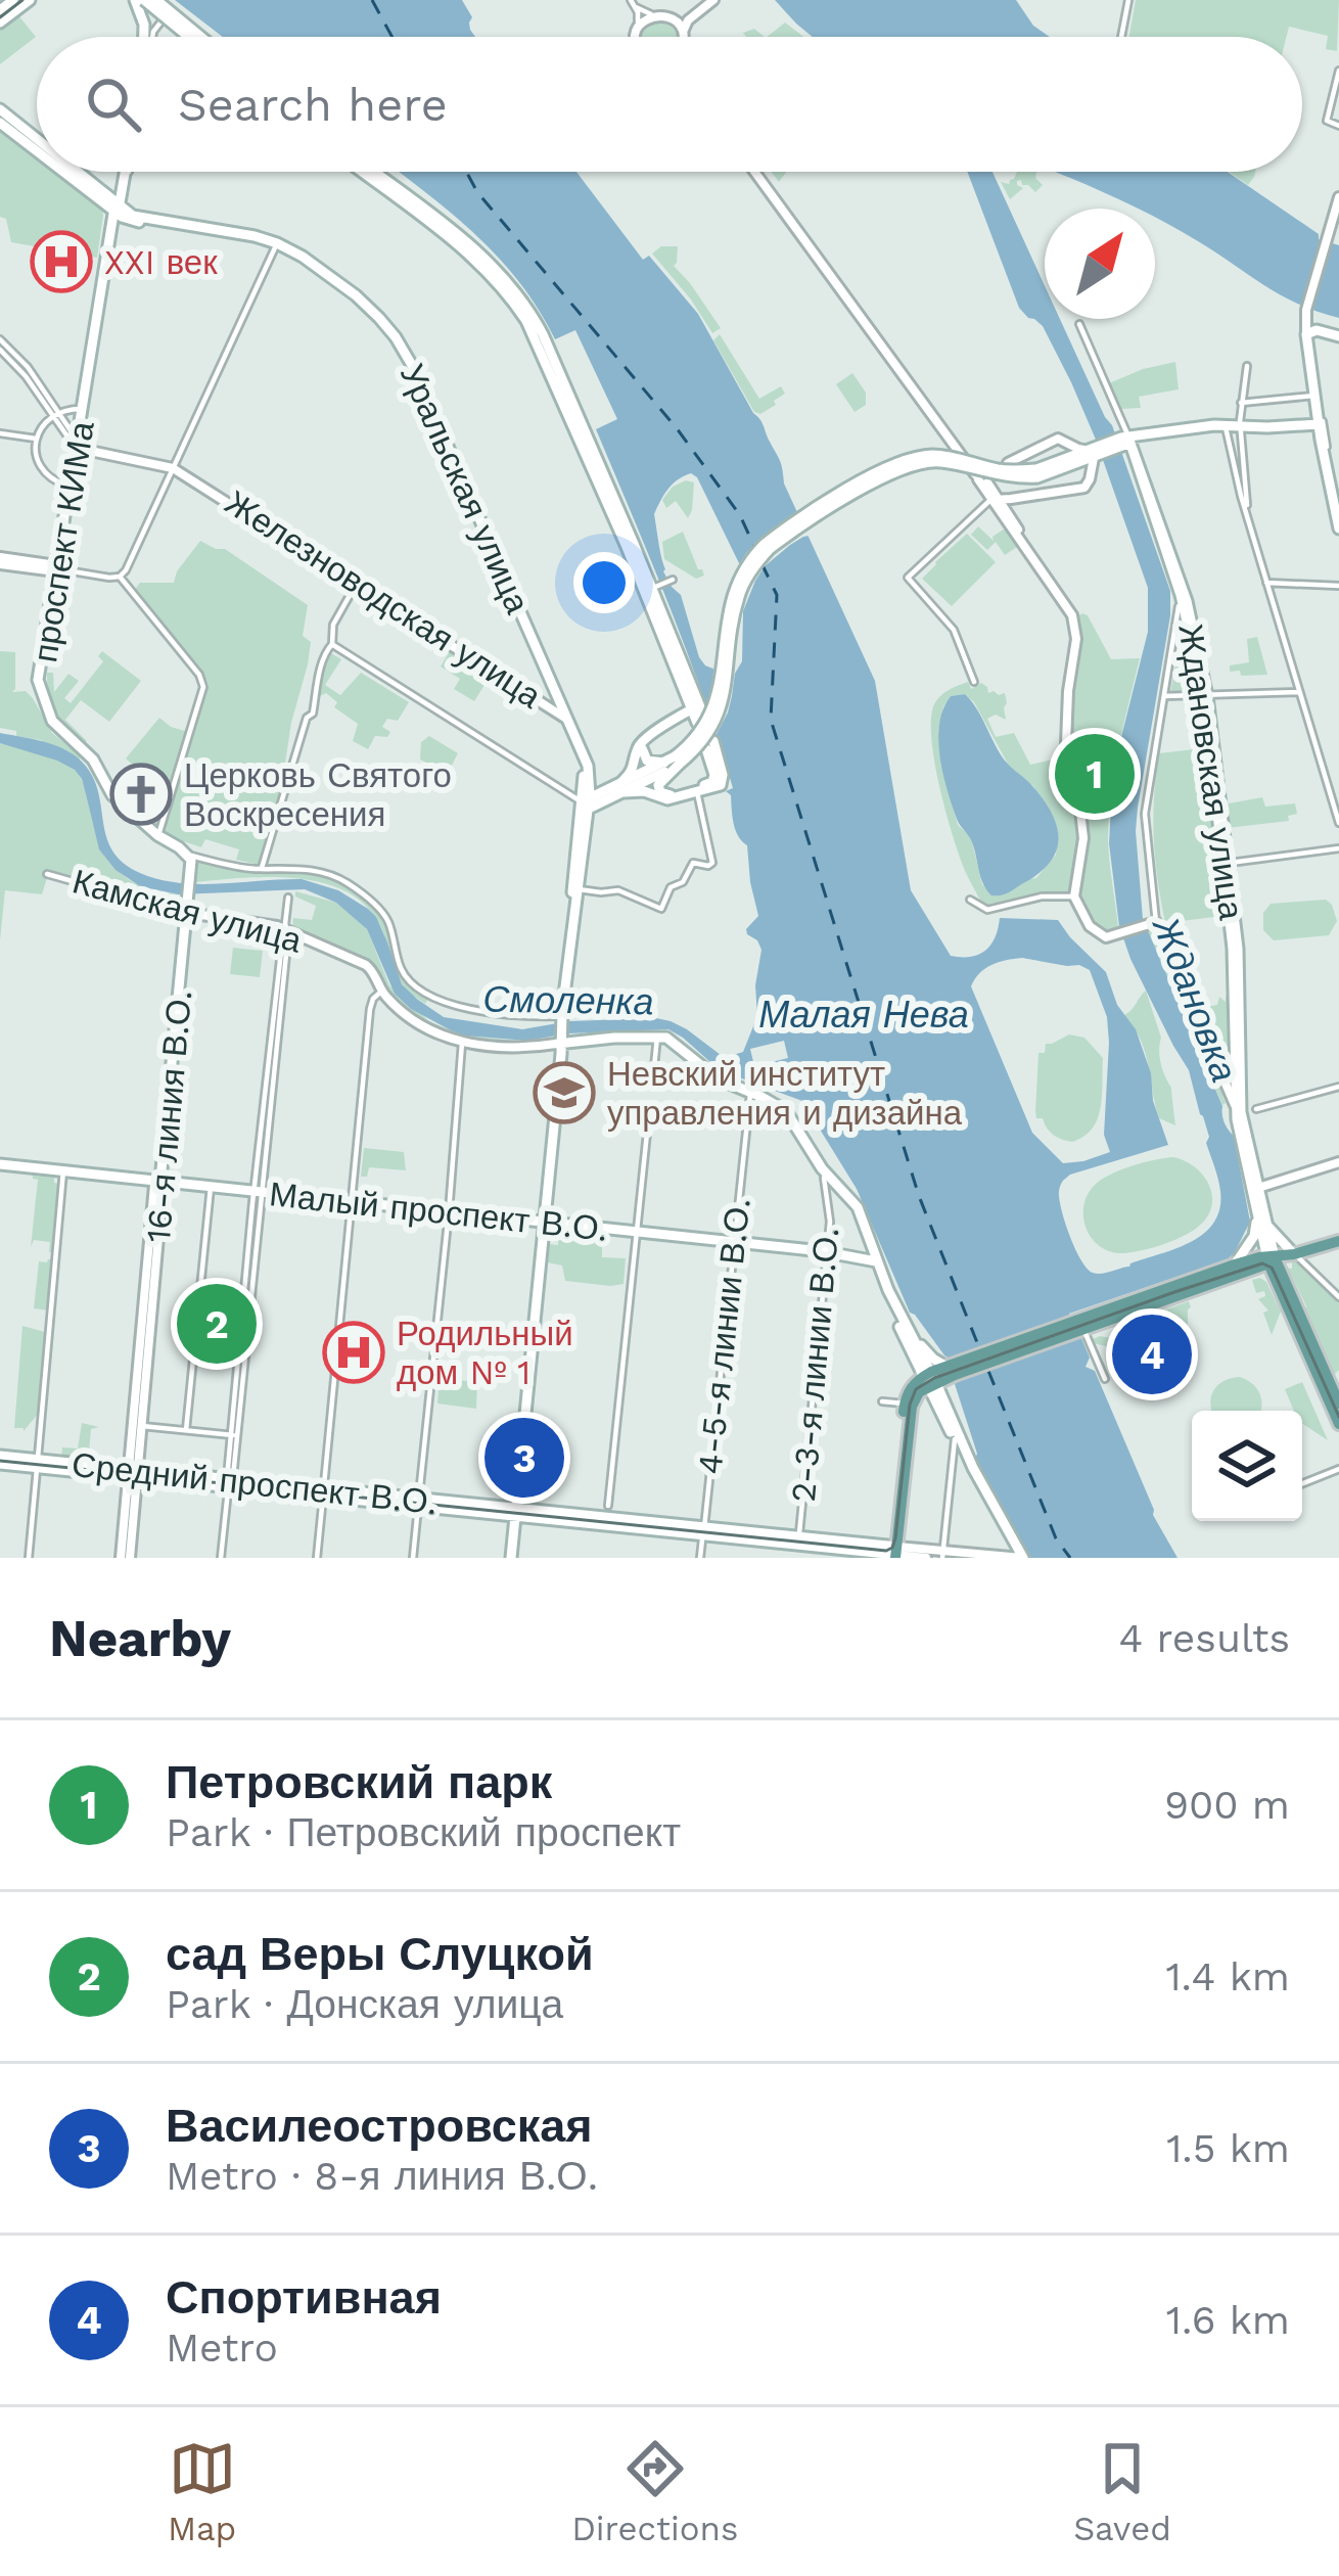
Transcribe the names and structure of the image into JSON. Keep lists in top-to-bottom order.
{
  "streets": {
    "main road": [
      "Уральская улица",
      "проспект КИМа",
      "Ждановская улица",
      "16-я линия В.О.",
      "Малый проспект В.О.",
      "Средний проспект В.О."
    ],
    "street": [
      "Железноводская улица",
      "Камская улица",
      "4-5-я линии В.О.",
      "2-3-я линии В.О."
    ]
  },
  "crossings": [
    ["Уральская улица", "проспект КИМа"],
    ["Уральская улица", "Железноводская улица"],
    ["Уральская улица", "Малый проспект В.О."],
    ["Уральская улица", "Средний проспект В.О."],
    ["проспект КИМа", "Железноводская улица"],
    ["Камская улица", "16-я линия В.О."],
    ["16-я линия В.О.", "Малый проспект В.О."],
    ["Малый проспект В.О.", "4-5-я линии В.О."],
    ["Малый проспект В.О.", "2-3-я линии В.О."],
    ["4-5-я линии В.О.", "Средний проспект В.О."],
    ["2-3-я линии В.О.", "Средний проспект В.О."]
  ],
  "water": ["Ждановка", "Смоленка", "Малая Нева"],
  "places": {
    "hospital": ["XXI век", "Родильный дом № 1"],
    "church": ["Церковь Святого Воскресения"],
    "school or university": ["Невский институт управления и дизайна"]
  },
  "north": "top right",
  "page": {
    "search": "Search here",
    "pins": [
      "1",
      "2",
      "4",
      "3"
    ],
    "heading": ["Nearby", "4 results"],
    "list": [
      {
        "mark": "1",
        "name": "Петровский парк",
        "note": "Park · Петровский проспект",
        "value": "900 m"
      },
      {
        "mark": "2",
        "name": "сад Веры Слуцкой",
        "note": "Park · Донская улица",
        "value": "1.4 km"
      },
      {
        "mark": "3",
        "name": "Василеостровская",
        "note": "Metro · 8-я линия В.О.",
        "value": "1.5 km"
      },
      {
        "mark": "4",
        "name": "Спортивная",
        "note": "Metro",
        "value": "1.6 km"
      }
    ],
    "nav": ["Map", "Directions", "Saved"]
  }
}
